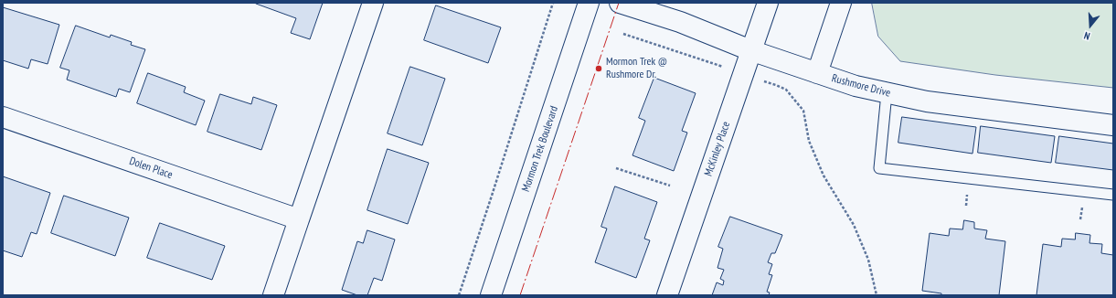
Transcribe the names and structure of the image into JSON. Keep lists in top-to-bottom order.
{
  "streets": {
    "street": [
      "Rushmore Drive",
      "Mormon Trek Boulevard",
      "McKinley Place",
      "Dolen Place"
    ]
  },
  "crossings": [
    ["Rushmore Drive", "McKinley Place"]
  ],
  "places": ["Mormon Trek @ Rushmore Dr."],
  "north": "bottom"
}
